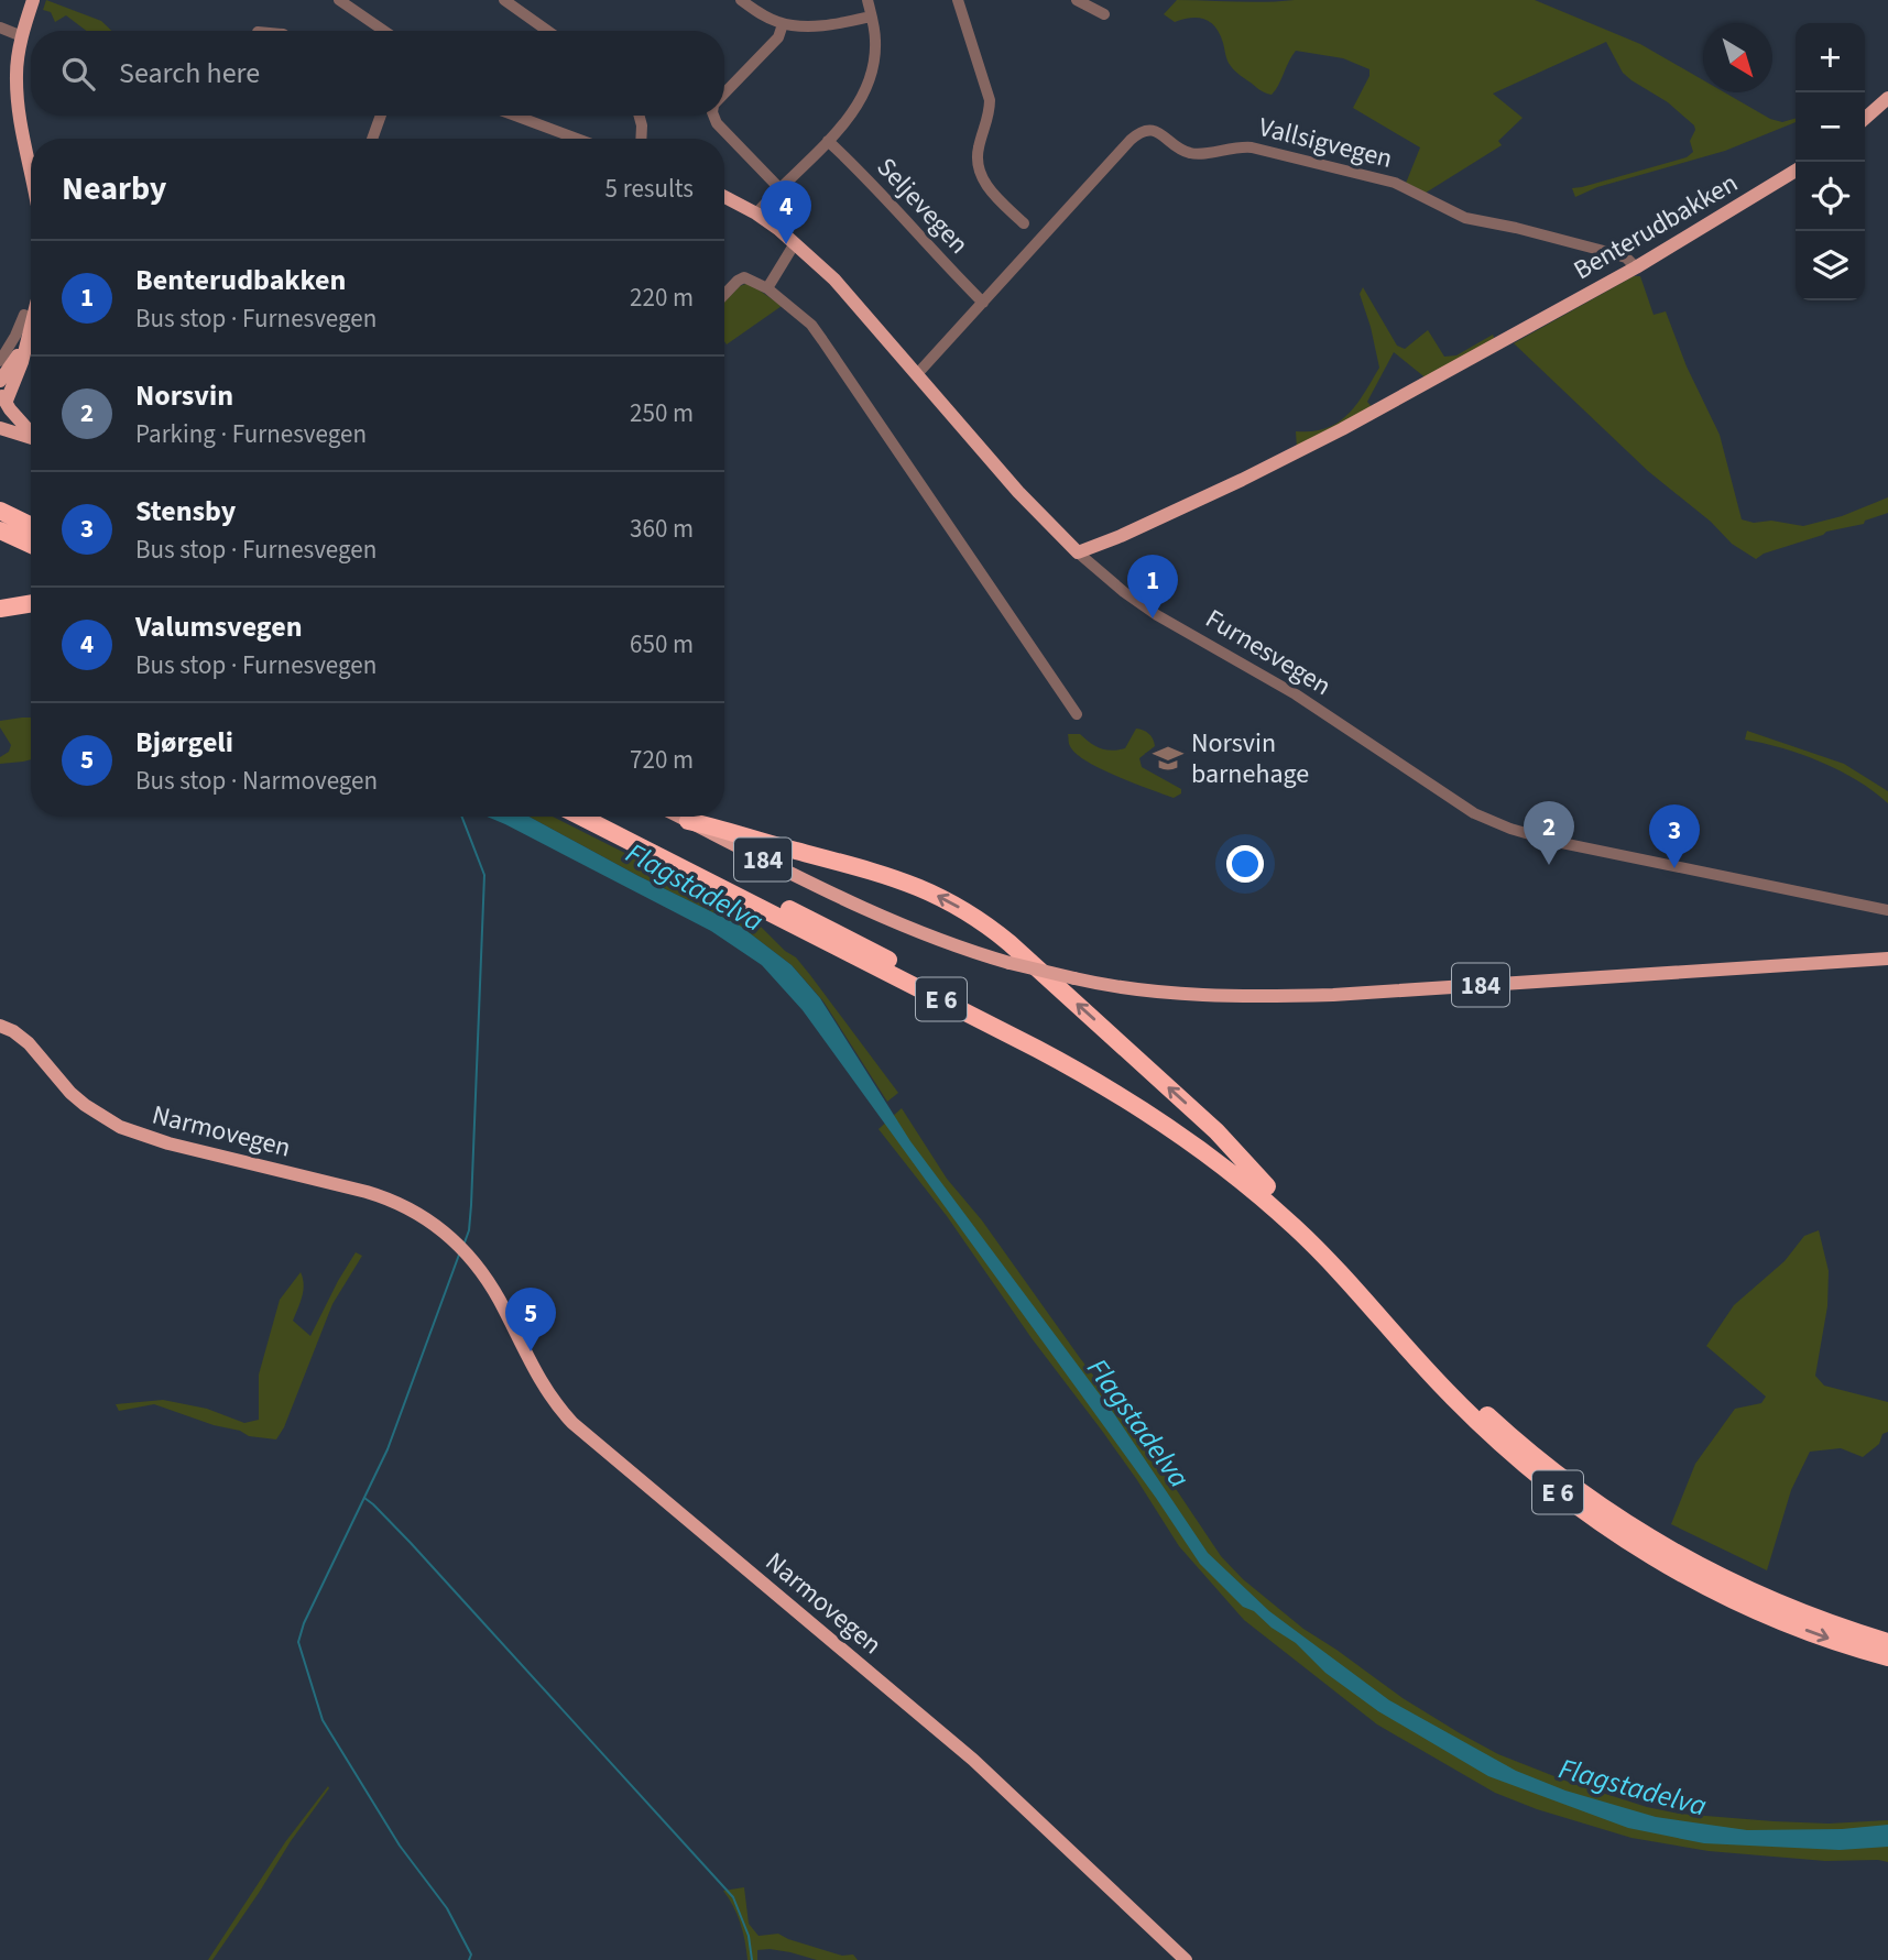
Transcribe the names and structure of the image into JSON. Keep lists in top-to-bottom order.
{
  "streets": {
    "highway": ["E 6"],
    "main road": [
      "Benterudbakken",
      "Furnesvegen",
      "184",
      "Narmovegen"
    ],
    "street": ["Vallsigvegen", "Seljevegen"]
  },
  "crossings": [
    ["Vallsigvegen", "Seljevegen"],
    ["Vallsigvegen", "Benterudbakken"],
    ["Vallsigvegen", "Furnesvegen"],
    ["Benterudbakken", "Furnesvegen"],
    ["184", "E 6"]
  ],
  "water": ["Flagstadelva"],
  "places": {
    "school or university": ["Norsvin barnehage"]
  },
  "north": "bottom right",
  "page": {
    "map_buttons": ["+", "−"],
    "search": "Search here",
    "heading": ["Nearby", "5 results"],
    "pins": [
      "4",
      "1",
      "2",
      "3",
      "5"
    ],
    "list": [
      {
        "mark": "1",
        "name": "Benterudbakken",
        "note": "Bus stop · Furnesvegen",
        "value": "220 m"
      },
      {
        "mark": "2",
        "name": "Norsvin",
        "note": "Parking · Furnesvegen",
        "value": "250 m"
      },
      {
        "mark": "3",
        "name": "Stensby",
        "note": "Bus stop · Furnesvegen",
        "value": "360 m"
      },
      {
        "mark": "4",
        "name": "Valumsvegen",
        "note": "Bus stop · Furnesvegen",
        "value": "650 m"
      },
      {
        "mark": "5",
        "name": "Bjørgeli",
        "note": "Bus stop · Narmovegen",
        "value": "720 m"
      }
    ]
  }
}
